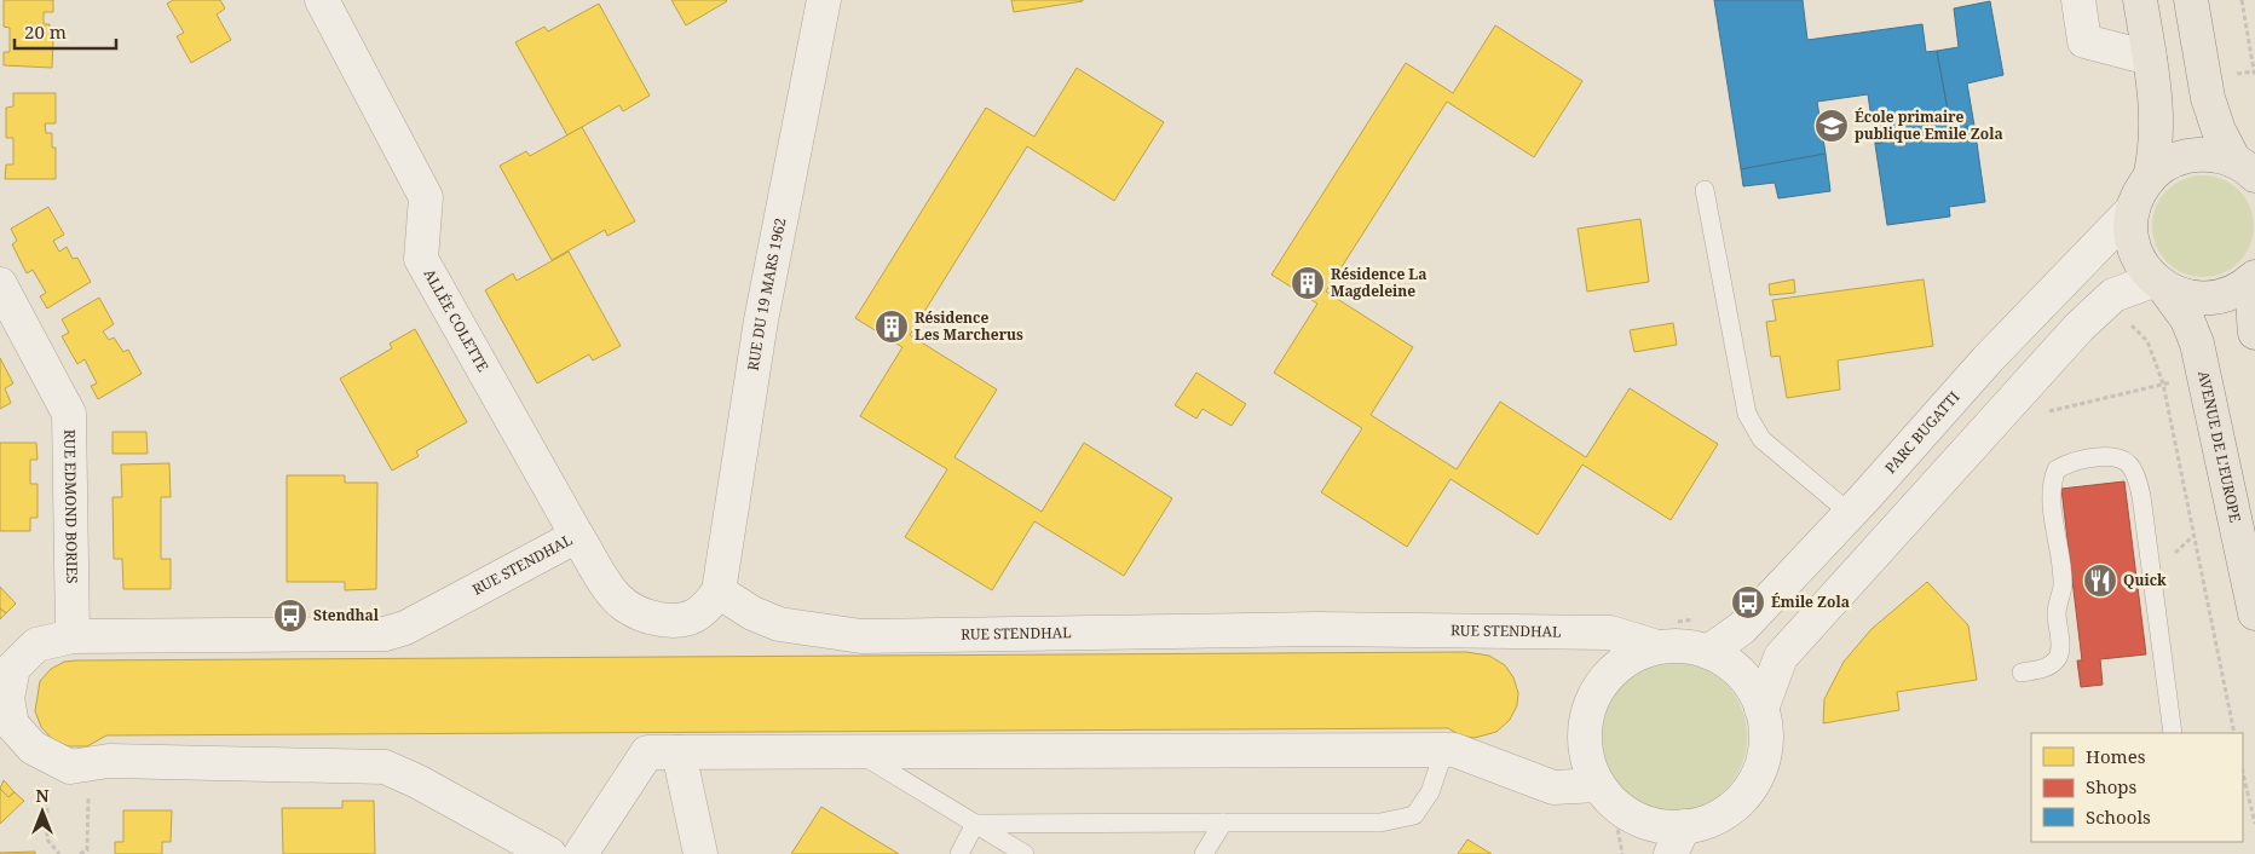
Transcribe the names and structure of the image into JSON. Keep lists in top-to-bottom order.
{
  "streets": {
    "main road": ["AVENUE DE L'EUROPE"],
    "street": [
      "RUE DU 19 MARS 1962",
      "ALLÉE COLETTE",
      "PARC BUGATTI",
      "RUE EDMOND BORIES",
      "RUE STENDHAL"
    ]
  },
  "crossings": [
    ["RUE DU 19 MARS 1962", "RUE STENDHAL"],
    ["ALLÉE COLETTE", "RUE STENDHAL"],
    ["PARC BUGATTI", "AVENUE DE L'EUROPE"],
    ["PARC BUGATTI", "RUE STENDHAL"],
    ["RUE EDMOND BORIES", "RUE STENDHAL"]
  ],
  "places": {
    "school or university": ["École primaire publique Emile Zola"],
    "building": ["Résidence La Magdeleine", "Résidence Les Marcherus"],
    "restaurant": ["Quick"],
    "bus stop": ["Émile Zola", "Stendhal"]
  },
  "legend": ["Homes", "Shops", "Schools"],
  "scale_bar": "20 m",
  "north": "top"
}
